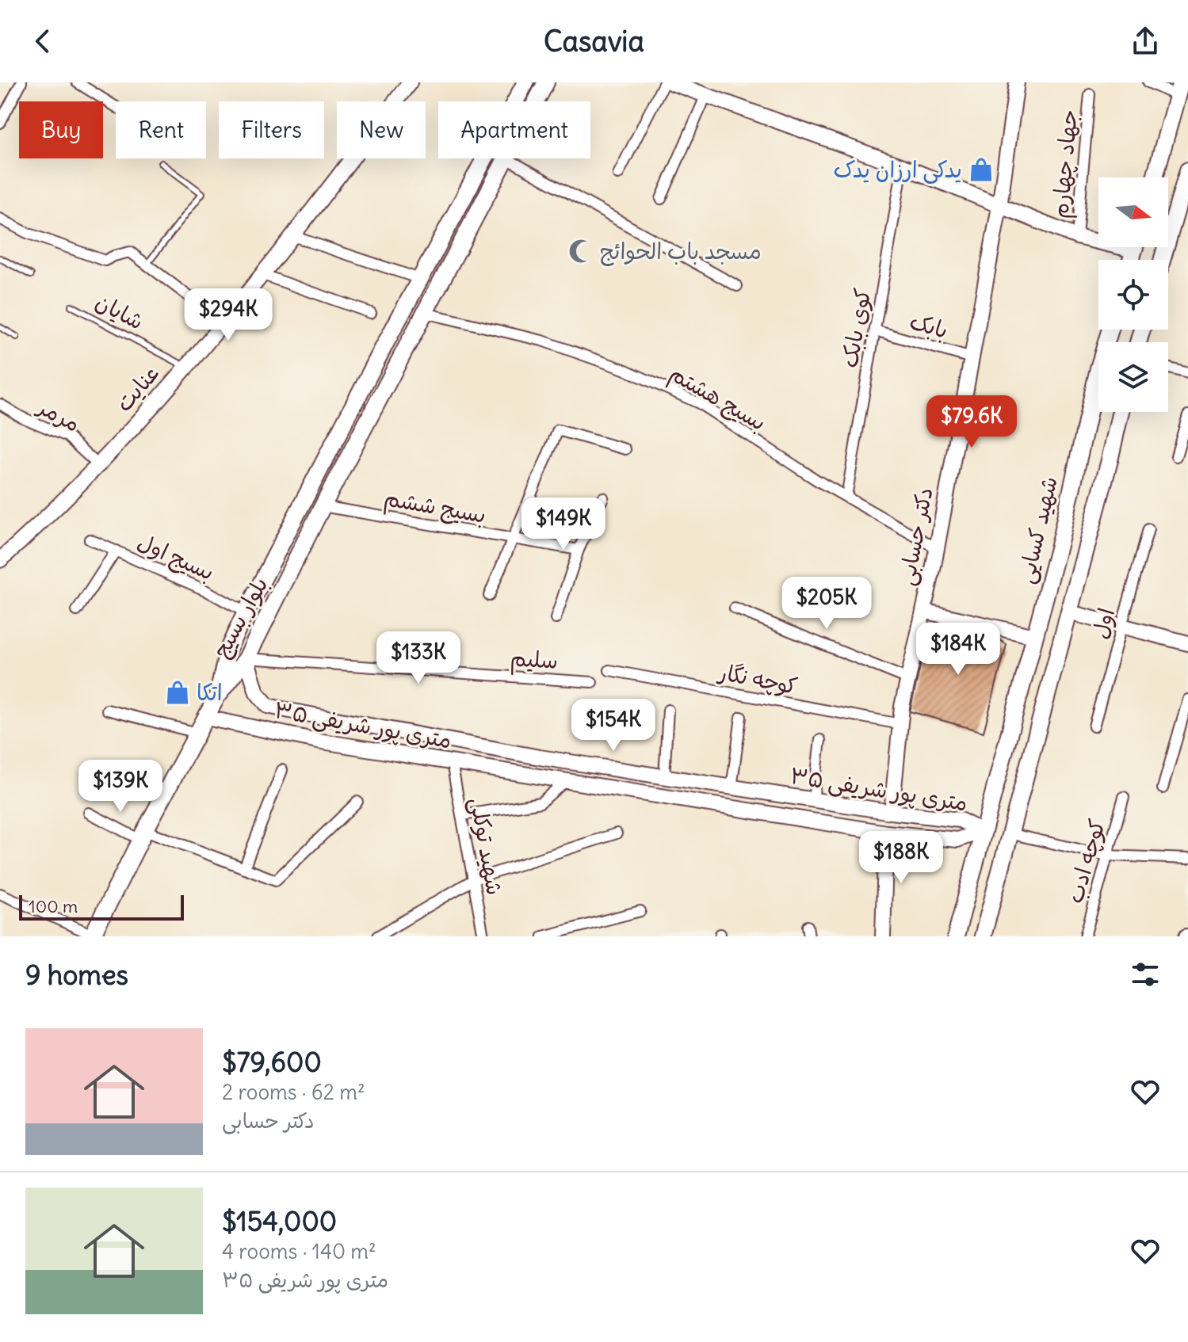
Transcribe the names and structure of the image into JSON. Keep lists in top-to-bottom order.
{
  "streets": {
    "main road": ["شهید کسایی", "بلوار بسیج"],
    "street": [
      "جهاد چهارم",
      "بابک",
      "کوی بابک",
      "عنایت",
      "بسیج هشتم",
      "مرمر",
      "بسیج ششم",
      "دکتر حسابی",
      "بسیج اول",
      "اول",
      "سلیم",
      "کوچه نگار",
      "۳۵ متری پور شریفی",
      "شهید توکلی",
      "کوچه ادب"
    ],
    "lane": ["شایان"]
  },
  "crossings": [
    ["شایان", "عنایت"],
    ["بابک", "کوی بابک"],
    ["بابک", "دکتر حسابی"],
    ["کوی بابک", "بسیج هشتم"],
    ["عنایت", "مرمر"],
    ["بسیج هشتم", "دکتر حسابی"],
    ["بسیج هشتم", "بلوار بسیج"],
    ["بسیج ششم", "بلوار بسیج"],
    ["شهید کسایی", "۳۵ متری پور شریفی"],
    ["دکتر حسابی", "کوچه نگار"],
    ["دکتر حسابی", "۳۵ متری پور شریفی"],
    ["بسیج اول", "بلوار بسیج"],
    ["بلوار بسیج", "سلیم"],
    ["بلوار بسیج", "۳۵ متری پور شریفی"],
    ["سلیم", "۳۵ متری پور شریفی"],
    ["۳۵ متری پور شریفی", "شهید توکلی"]
  ],
  "places": {
    "shop": ["یدکی ارزان یدک", "اتکا"],
    "mosque": ["مسجد باب الحوائج"]
  },
  "scale_bar": "100 m",
  "north": "right",
  "page": {
    "header": "Casavia",
    "chip": [
      "Buy",
      "Rent",
      "Filters",
      "New",
      "Apartment"
    ],
    "price": [
      "$294K",
      "$79.6K",
      "$149K",
      "$205K",
      "$184K",
      "$133K",
      "$154K",
      "$139K",
      "$188K"
    ],
    "scale": "100 m",
    "heading": "9 homes",
    "list": [
      {
        "name": "$79,600",
        "note": "2 rooms · 62 m² · دکتر حسابی"
      },
      {
        "name": "$154,000",
        "note": "4 rooms · 140 m² · ۳۵ متری پور شریفی"
      }
    ]
  }
}
